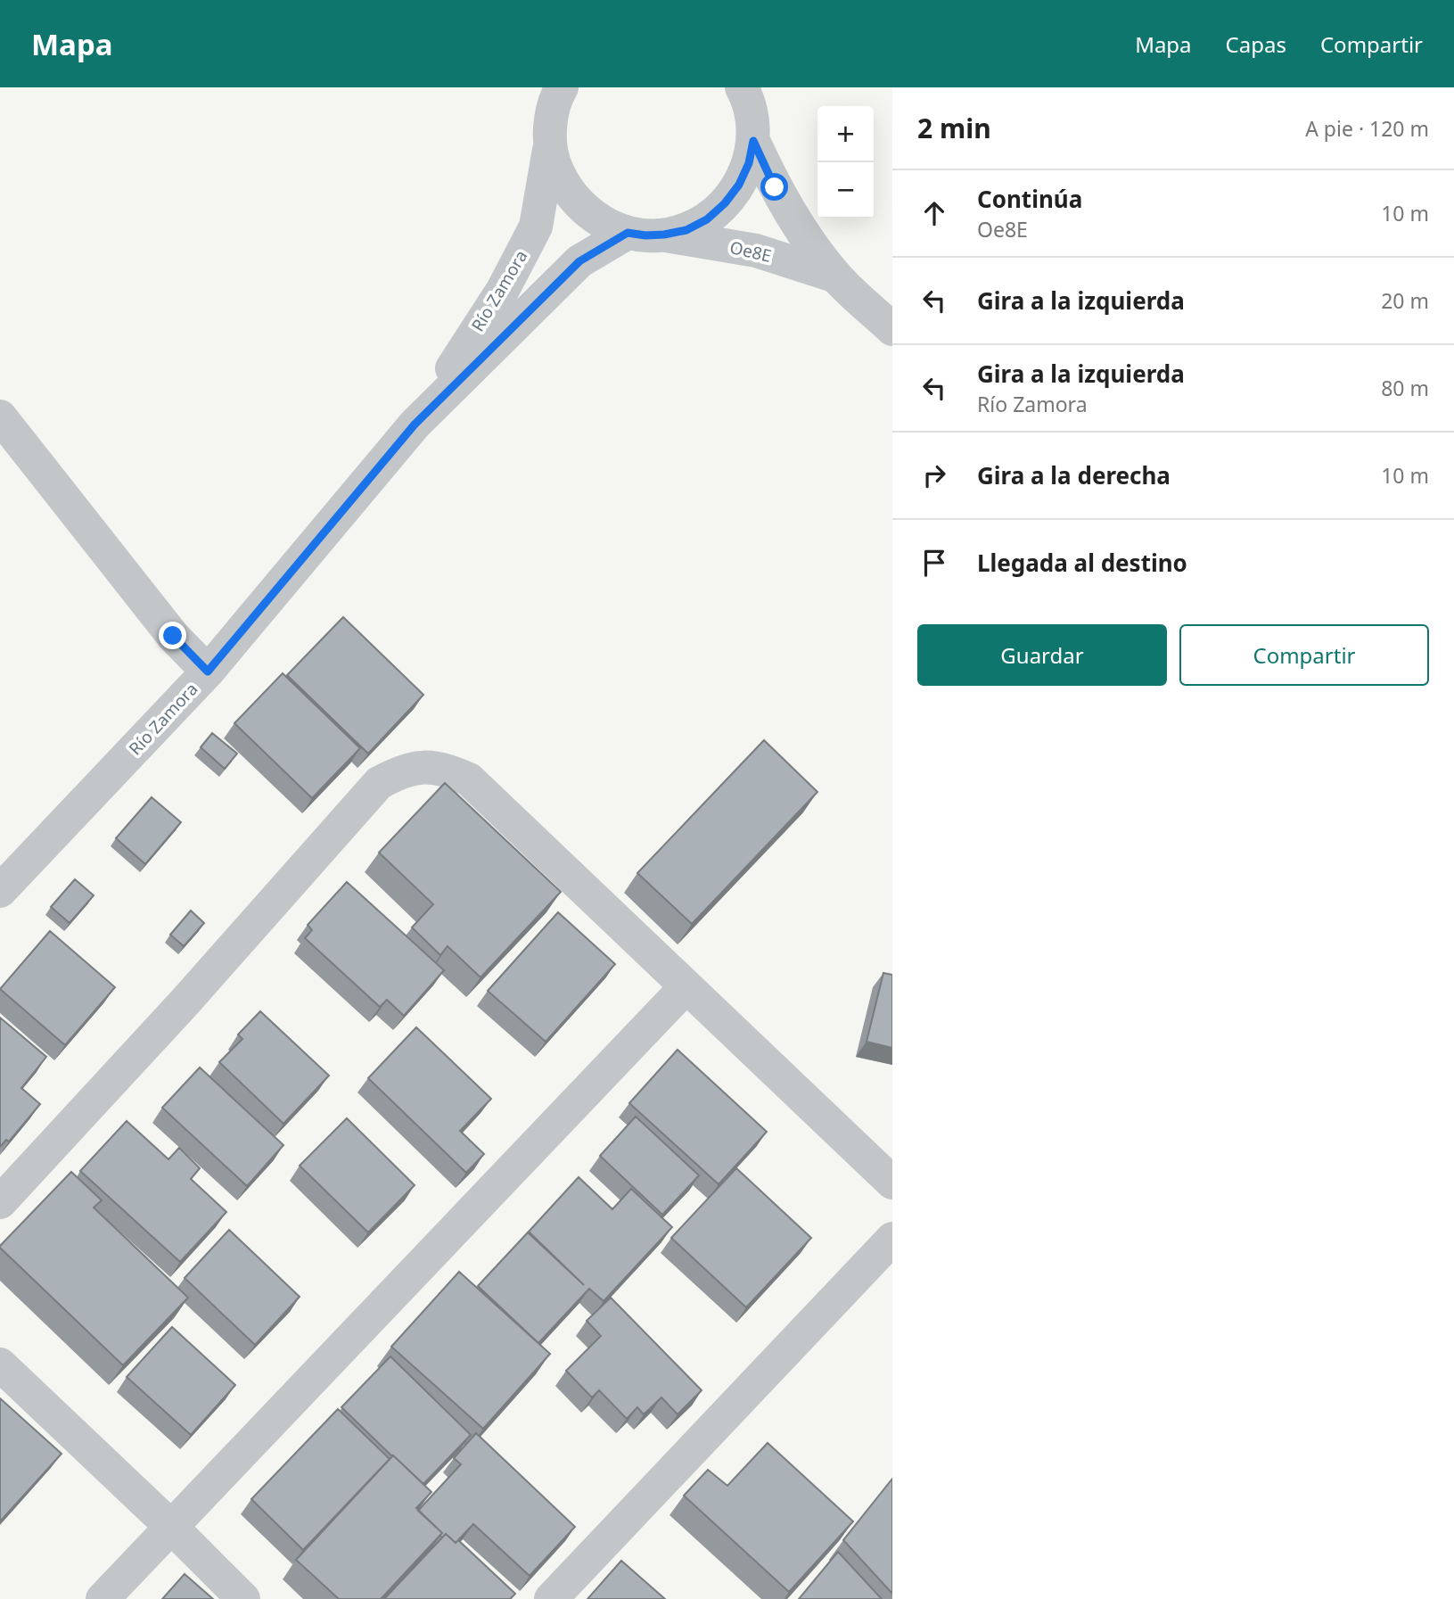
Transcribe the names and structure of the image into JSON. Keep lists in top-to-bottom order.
{
  "streets": {
    "street": ["Oe8E", "Río Zamora"]
  },
  "page": {
    "header": "Mapa",
    "nav": ["Mapa", "Capas", "Compartir"],
    "heading": ["2 min", "A pie · 120 m"],
    "map_buttons": ["+", "−"],
    "list": [
      ["Continúa", "Oe8E", "10 m"],
      ["Gira a la izquierda", "20 m"],
      ["Gira a la izquierda", "Río Zamora", "80 m"],
      ["Gira a la derecha", "10 m"],
      "Llegada al destino"
    ],
    "buttons": ["Guardar", "Compartir"]
  }
}
